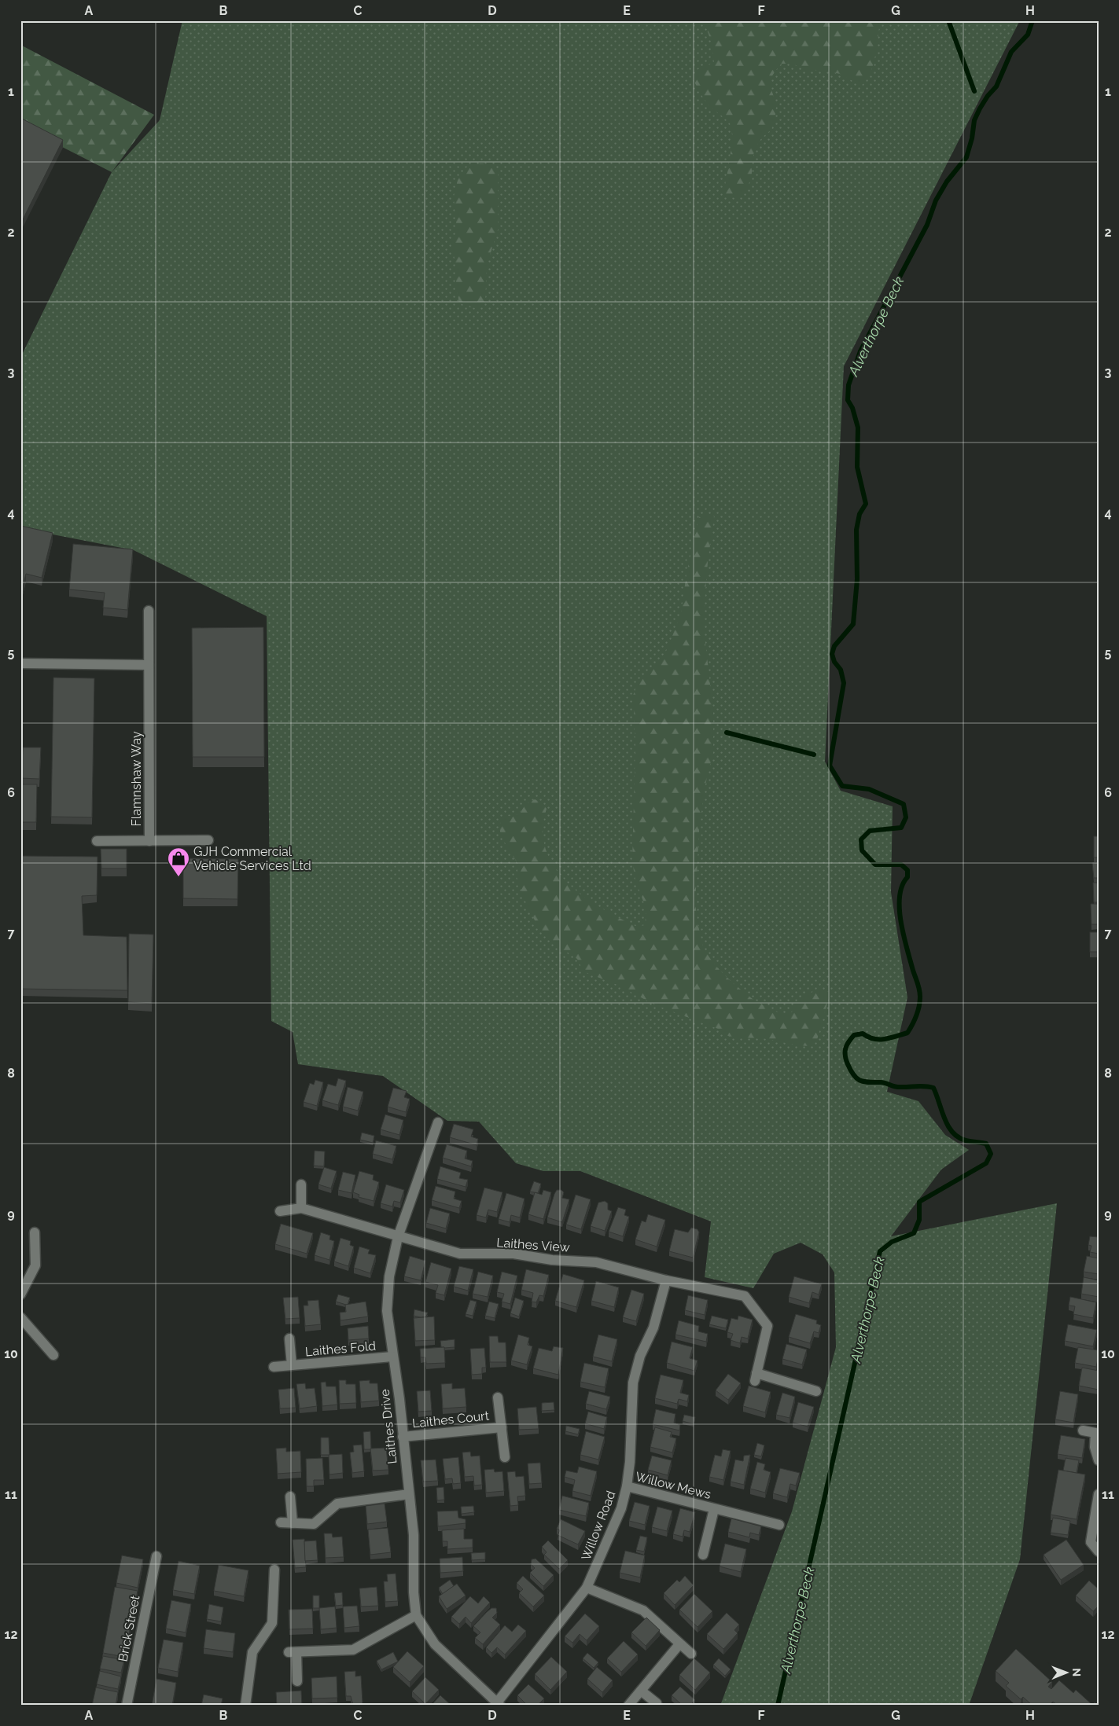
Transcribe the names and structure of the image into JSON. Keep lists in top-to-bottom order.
{
  "streets": {
    "street": [
      "Flamnshaw Way",
      "Laithes View",
      "Laithes Fold",
      "Laithes Court",
      "Laithes Drive",
      "Willow Mews",
      "Willow Road",
      "Brick Street"
    ]
  },
  "crossings": [
    ["Laithes View", "Laithes Drive"],
    ["Laithes View", "Willow Road"],
    ["Laithes Fold", "Laithes Drive"],
    ["Laithes Court", "Laithes Drive"],
    ["Laithes Drive", "Willow Road"],
    ["Willow Mews", "Willow Road"]
  ],
  "water": ["Alverthorpe Beck"],
  "places": {
    "shop": ["GJH Commercial Vehicle Services Ltd"]
  },
  "north": "right",
  "grid": {
    "columns": [
      "A",
      "B",
      "C",
      "D",
      "E",
      "F",
      "G",
      "H"
    ],
    "rows": [
      "1",
      "2",
      "3",
      "4",
      "5",
      "6",
      "7",
      "8",
      "9",
      "10",
      "11",
      "12"
    ]
  }
}
